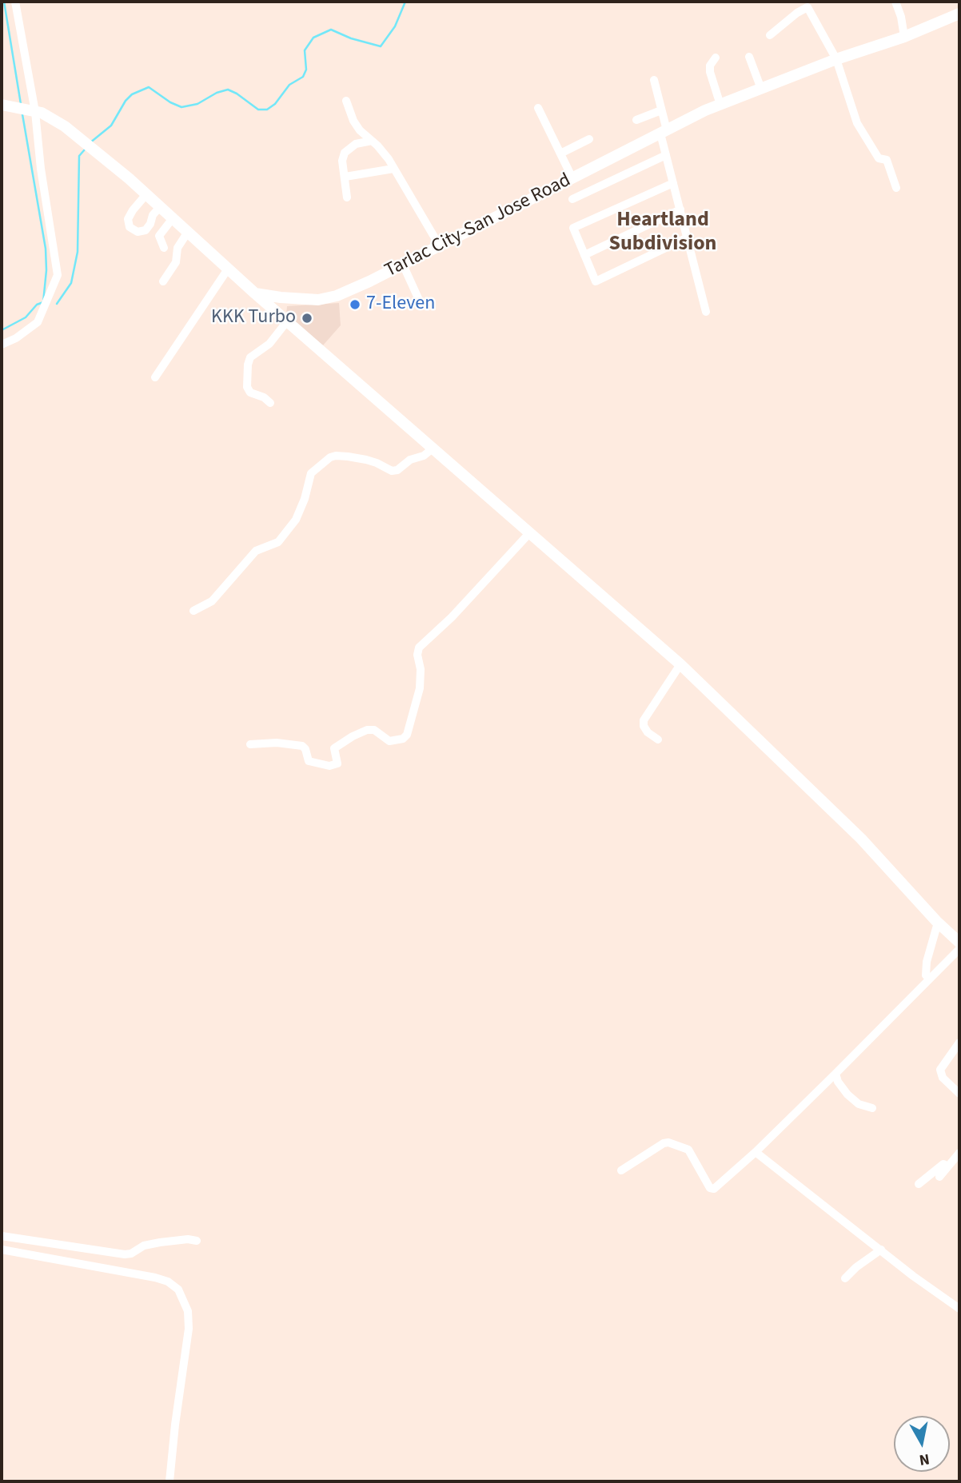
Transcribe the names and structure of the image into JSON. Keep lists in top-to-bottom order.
{
  "streets": {
    "main road": ["Tarlac City-San Jose Road"]
  },
  "districts": ["Heartland Subdivision"],
  "places": ["7-Eleven", "KKK Turbo"],
  "north": "bottom"
}
